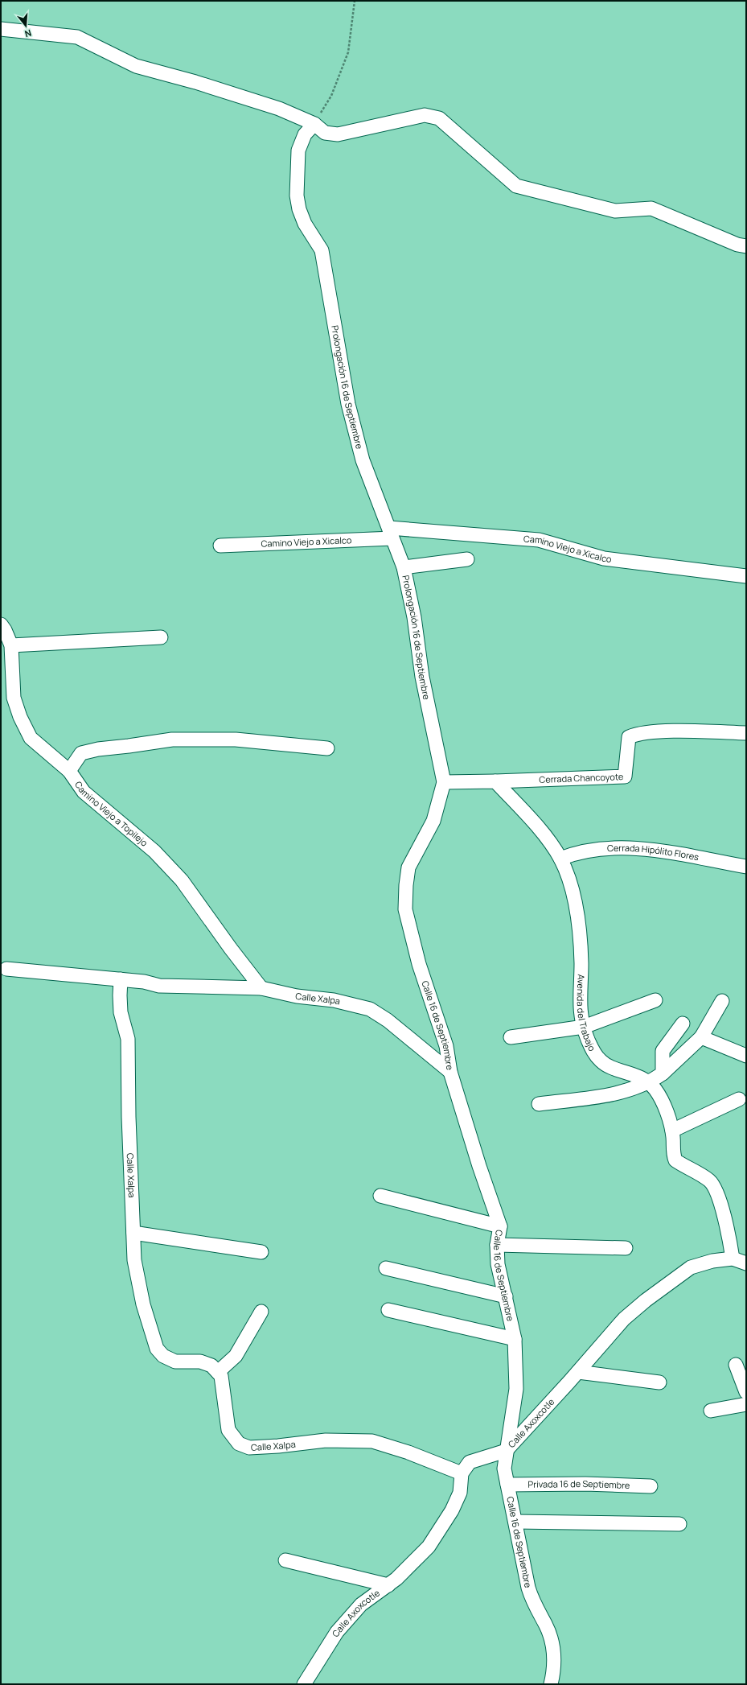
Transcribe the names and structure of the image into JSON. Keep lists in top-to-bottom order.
{
  "streets": {
    "street": [
      "Prolongación 16 de Septiembre",
      "Camino Viejo a Xicalco",
      "Cerrada Chancoyote",
      "Camino Viejo a Topilejo",
      "Cerrada Hipólito Flores",
      "Calle Xalpa",
      "Avenida del Trabajo",
      "Calle 16 de Septiembre",
      "Calle Axoxcotle",
      "Privada 16 de Septiembre"
    ]
  },
  "crossings": [
    ["Prolongación 16 de Septiembre", "Camino Viejo a Xicalco"],
    ["Prolongación 16 de Septiembre", "Calle 16 de Septiembre"],
    ["Cerrada Chancoyote", "Avenida del Trabajo"],
    ["Camino Viejo a Topilejo", "Calle Xalpa"],
    ["Cerrada Hipólito Flores", "Avenida del Trabajo"],
    ["Calle Xalpa", "Calle 16 de Septiembre"],
    ["Calle Xalpa", "Calle Axoxcotle"],
    ["Avenida del Trabajo", "Calle Axoxcotle"],
    ["Calle 16 de Septiembre", "Calle Axoxcotle"],
    ["Calle 16 de Septiembre", "Privada 16 de Septiembre"]
  ],
  "north": "bottom"
}
